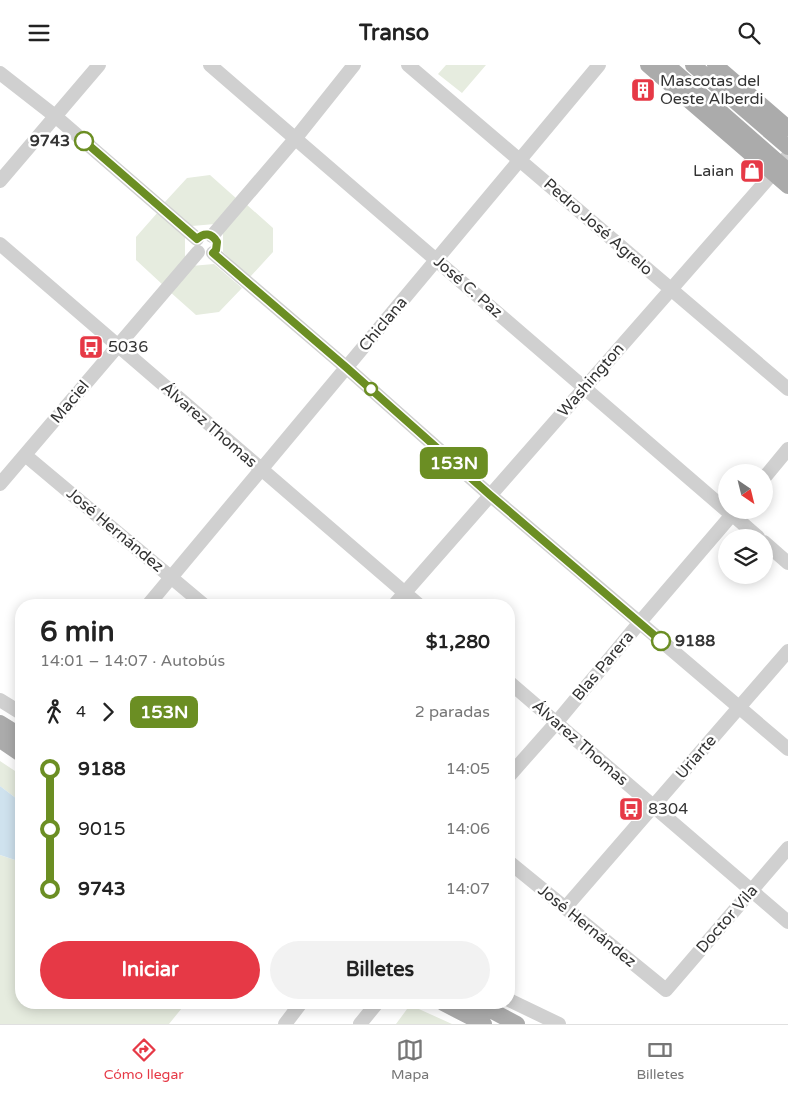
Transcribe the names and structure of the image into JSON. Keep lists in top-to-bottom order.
{
  "streets": {
    "street": [
      "Pedro José Agrelo",
      "José C. Paz",
      "Chiclana",
      "Washington",
      "Maciel",
      "Álvarez Thomas",
      "José Hernández",
      "Blas Parera",
      "Uriarte",
      "Doctor Vila"
    ]
  },
  "crossings": [
    ["Pedro José Agrelo", "Chiclana"],
    ["Pedro José Agrelo", "Washington"],
    ["José C. Paz", "Chiclana"],
    ["José C. Paz", "Washington"],
    ["Chiclana", "Álvarez Thomas"],
    ["Chiclana", "José Hernández"],
    ["Washington", "Álvarez Thomas"],
    ["Maciel", "Álvarez Thomas"],
    ["Maciel", "José Hernández"],
    ["Álvarez Thomas", "Blas Parera"],
    ["Álvarez Thomas", "Uriarte"],
    ["Álvarez Thomas", "Doctor Vila"],
    ["José Hernández", "Uriarte"],
    ["José Hernández", "Doctor Vila"]
  ],
  "places": {
    "building": ["Mascotas del Oeste Alberdi"],
    "other": ["9743", "9188"],
    "shop": ["Laian"],
    "bus stop": ["5036", "8304"]
  },
  "lines": ["bus line 153N"],
  "north": "bottom right",
  "page": {
    "header": "Transo",
    "on_map": "153N",
    "heading": ["6 min", "14:01 – 14:07 · Autobús", "$1,280"],
    "legs": ["4", "153N", "2 paradas"],
    "list": [
      {
        "name": "9188",
        "value": "14:05"
      },
      {
        "name": "9015",
        "value": "14:06"
      },
      {
        "name": "9743",
        "value": "14:07"
      }
    ],
    "buttons": ["Iniciar", "Billetes"],
    "tabs": ["Cómo llegar", "Mapa", "Billetes"]
  }
}
